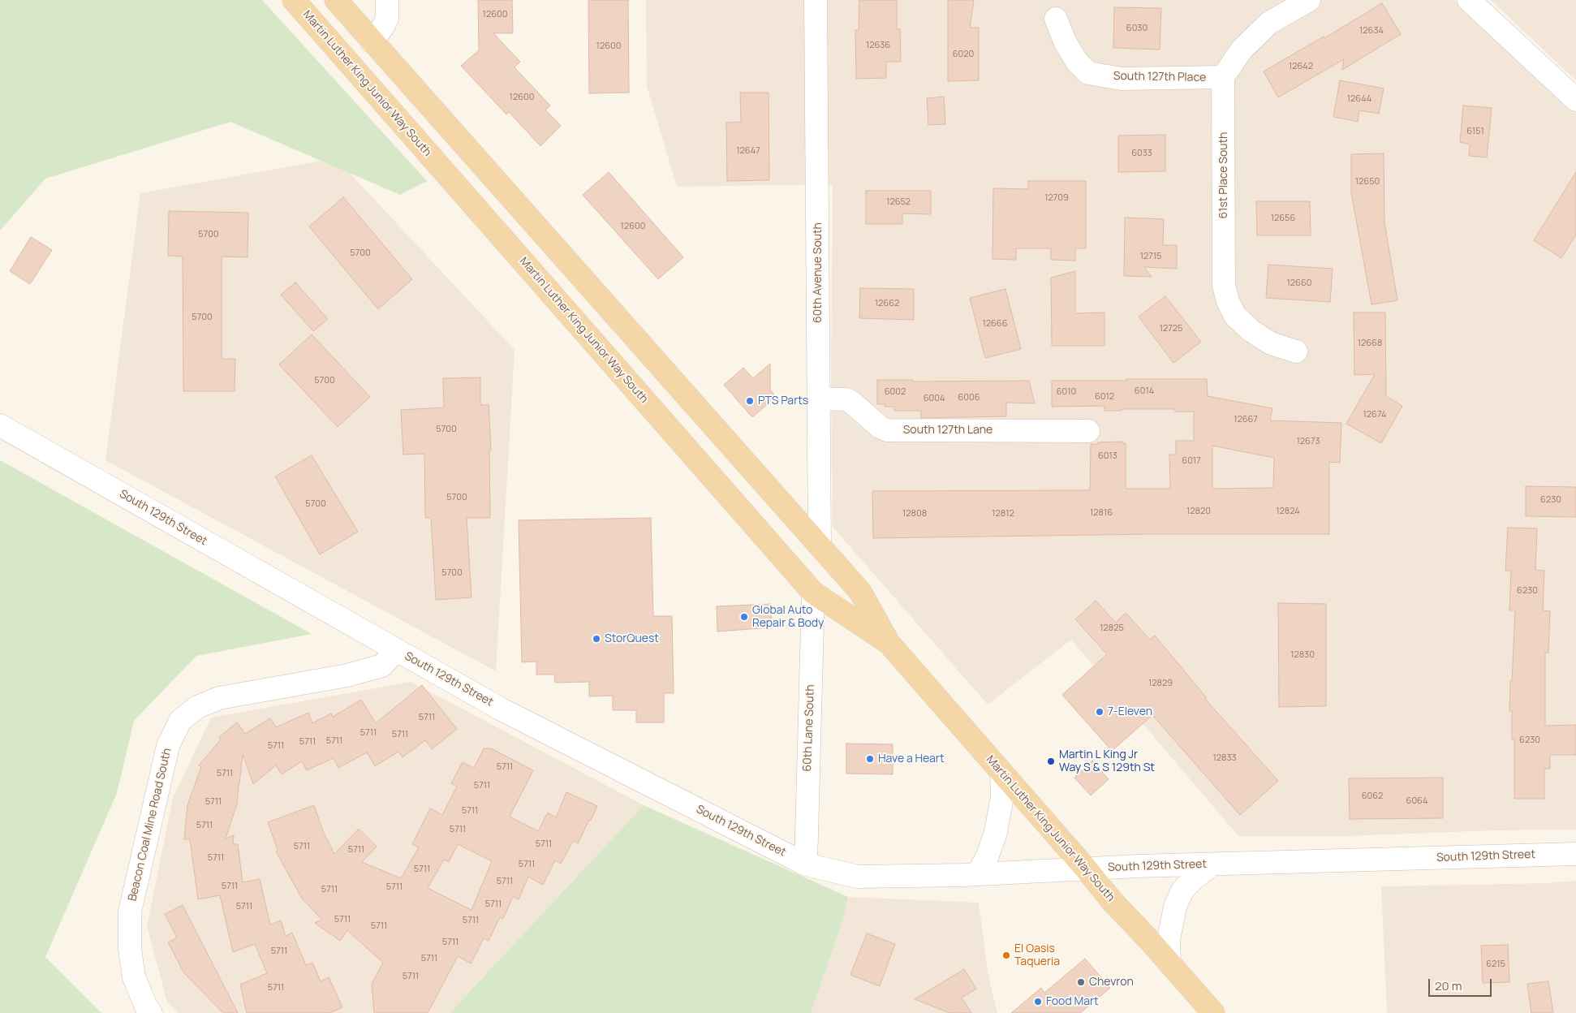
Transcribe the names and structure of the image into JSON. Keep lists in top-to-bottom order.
{
  "streets": {
    "main road": ["Martin Luther King Junior Way South"],
    "street": [
      "South 127th Place",
      "61st Place South",
      "60th Avenue South",
      "South 127th Lane",
      "South 129th Street",
      "60th Lane South",
      "Beacon Coal Mine Road South"
    ]
  },
  "crossings": [
    ["South 127th Place", "61st Place South"],
    ["Martin Luther King Junior Way South", "60th Avenue South"],
    ["Martin Luther King Junior Way South", "South 129th Street"],
    ["Martin Luther King Junior Way South", "60th Lane South"],
    ["60th Avenue South", "South 127th Lane"],
    ["South 129th Street", "60th Lane South"],
    ["South 129th Street", "Beacon Coal Mine Road South"]
  ],
  "places": [
    "PTS Parts",
    "Global Auto Repair & Body",
    "StorQuest",
    "7-Eleven",
    "Have a Heart",
    "Martin L King Jr Way S & S 129th St",
    "El Oasis Taqueria",
    "Chevron",
    "Food Mart"
  ],
  "house_numbers": [
    "12600",
    "6030",
    "12634",
    "12636",
    "12600",
    "6020",
    "12642",
    "12600",
    "12644",
    "6151",
    "12647",
    "6033",
    "12650",
    "12709",
    "12652",
    "12656",
    "12600",
    "5700",
    "5700",
    "12715",
    "12660",
    "12662",
    "5700",
    "12666",
    "12725",
    "12668",
    "5700",
    "6014",
    "6002",
    "6010",
    "6012",
    "6006",
    "6004",
    "12674",
    "12667",
    "5700",
    "12673",
    "6013",
    "6017",
    "5700",
    "6230",
    "5700",
    "12820",
    "12824",
    "12816",
    "12808",
    "12812",
    "5700",
    "6230",
    "12825",
    "12830",
    "12829",
    "5711",
    "5711",
    "5711",
    "6230",
    "5711",
    "5711",
    "5711",
    "12833",
    "5711",
    "5711",
    "5711",
    "6062",
    "6064",
    "5711",
    "5711",
    "5711",
    "5711",
    "5711",
    "5711",
    "5711",
    "5711",
    "5711",
    "5711",
    "5711",
    "5711",
    "5711",
    "5711",
    "5711",
    "5711",
    "5711",
    "5711",
    "5711",
    "5711",
    "5711",
    "5711",
    "6215",
    "5711",
    "5711"
  ],
  "scale_bar": "20 m"
}
